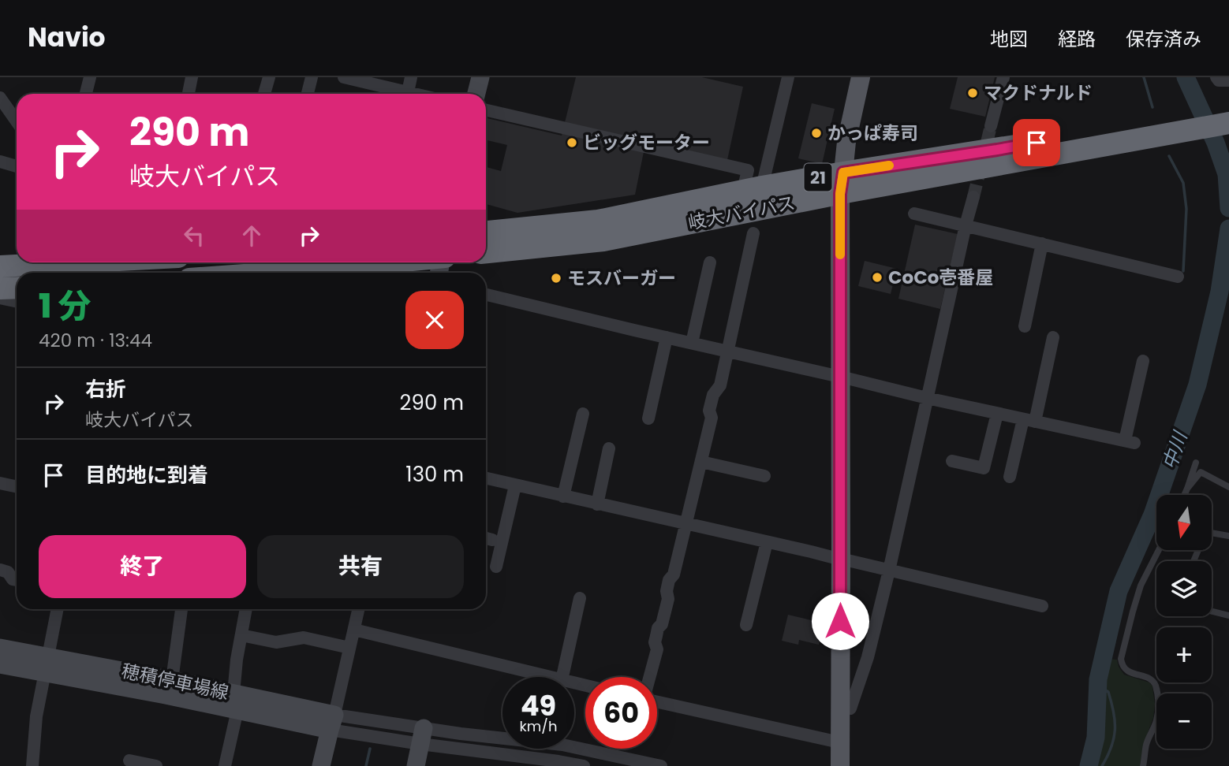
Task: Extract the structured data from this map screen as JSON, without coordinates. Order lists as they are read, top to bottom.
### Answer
{
  "streets": {
    "highway": ["21", "岐大バイパス"],
    "main road": ["穂積停車場線"]
  },
  "water": ["中川"],
  "places": [
    "マクドナルド",
    "かっぱ寿司",
    "ビッグモーター",
    "CoCo壱番屋",
    "モスバーガー"
  ],
  "north": "bottom",
  "page": {
    "header": "Navio",
    "nav": ["地図", "経路", "保存済み"],
    "turn": ["290 m", "岐大バイパス"],
    "heading": ["1 分", "420 m · 13:44"],
    "list": [
      {
        "name": "右折",
        "note": "岐大バイパス",
        "value": "290 m"
      },
      {
        "name": "目的地に到着",
        "value": "130 m"
      }
    ],
    "map_buttons": ["+", "−"],
    "buttons": ["終了", "共有"],
    "speed": "49 km/h",
    "limit": "60"
  }
}
